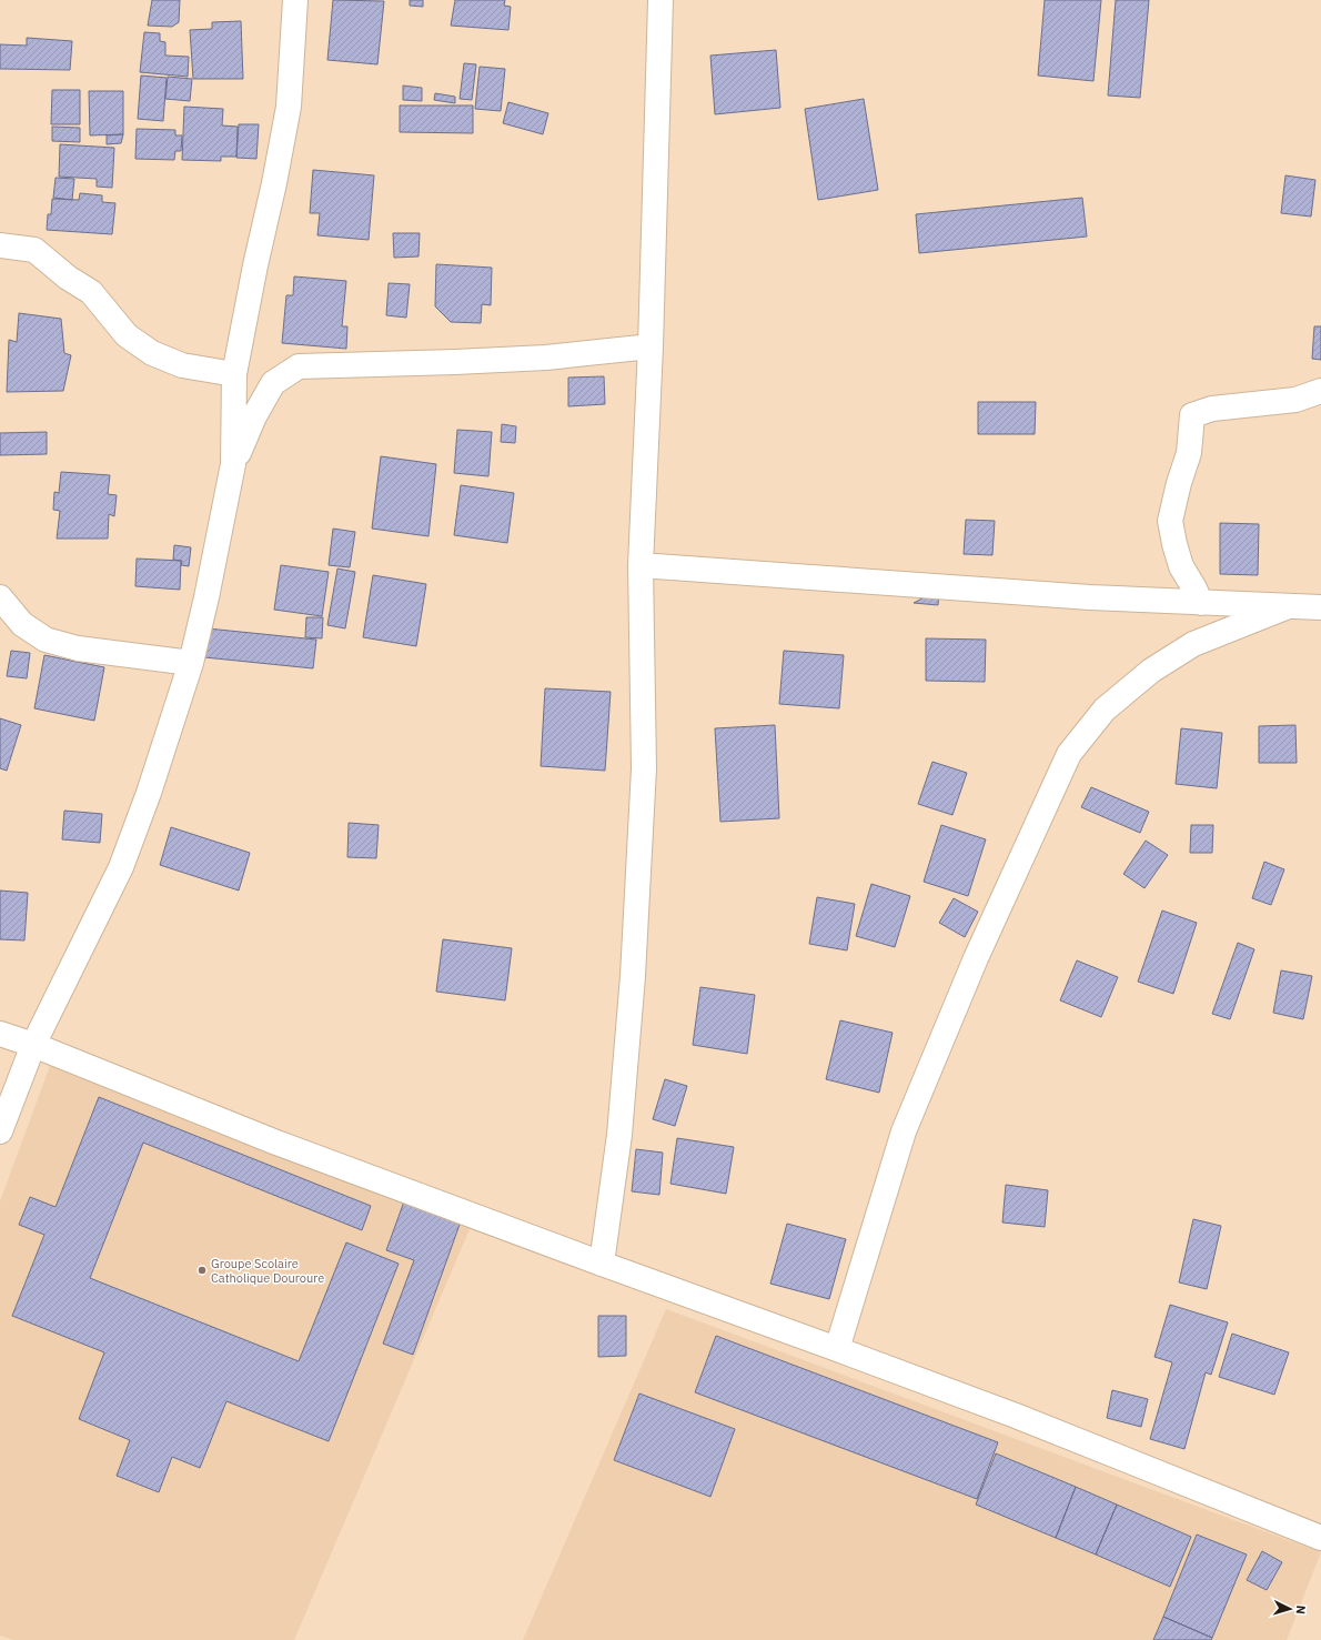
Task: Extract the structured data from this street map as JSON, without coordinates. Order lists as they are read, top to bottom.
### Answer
{
  "places": ["Groupe Scolaire Catholique Douroure"],
  "north": "right"
}
